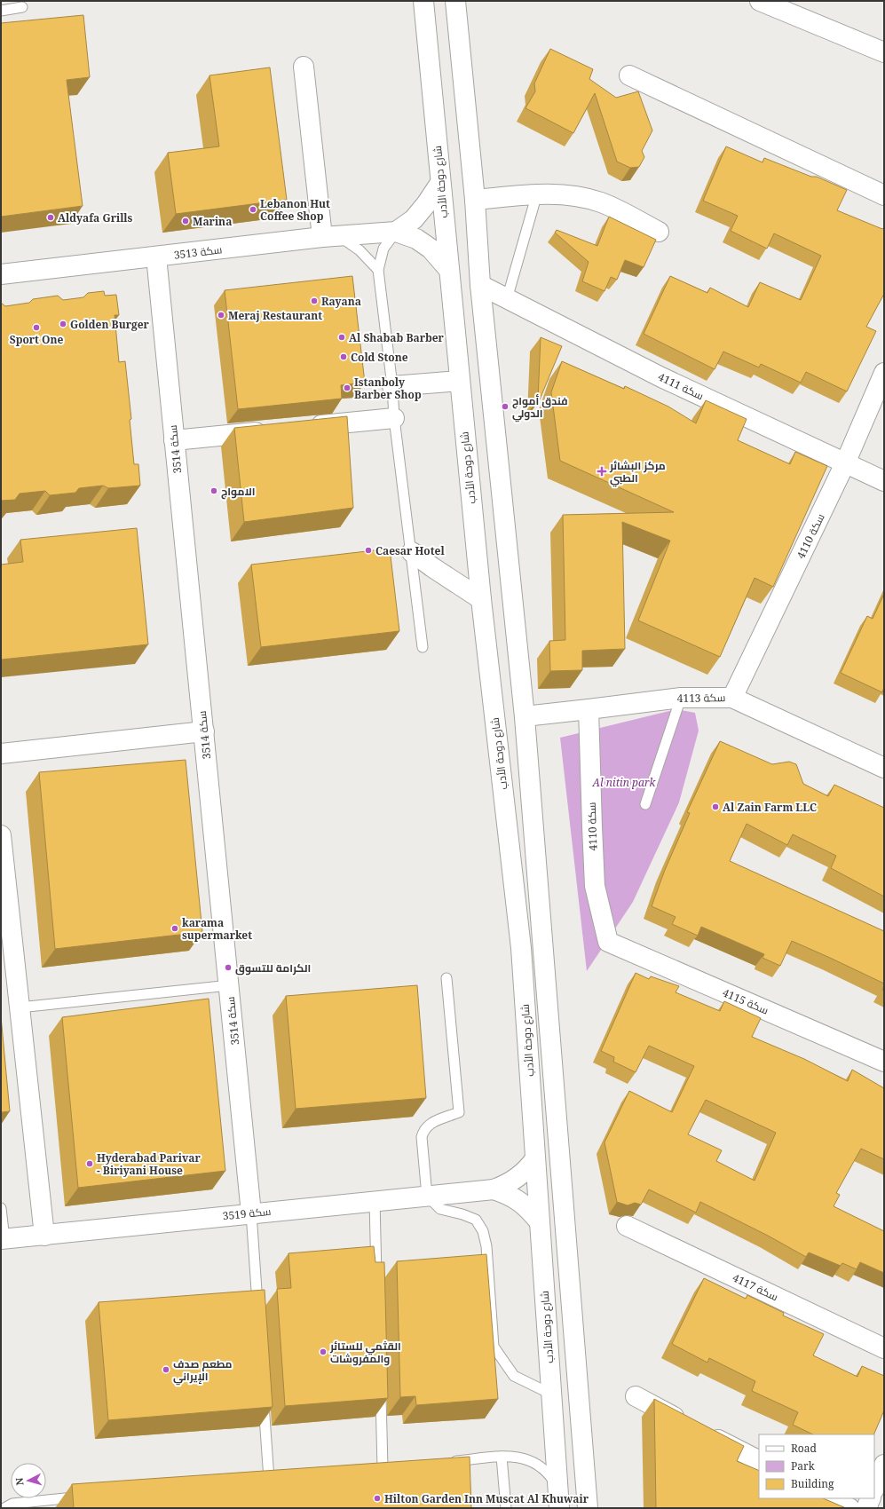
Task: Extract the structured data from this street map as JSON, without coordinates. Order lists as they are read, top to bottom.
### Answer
{
  "streets": {
    "street": [
      "شارع دوحة الأدب",
      "سكة 3513",
      "سكة 4111",
      "سكة 3514",
      "سكة 4110",
      "سكة 4113",
      "سكة 4115",
      "سكة 3519",
      "سكة 4117"
    ]
  },
  "crossings": [
    ["شارع دوحة الأدب", "سكة 3513"],
    ["شارع دوحة الأدب", "سكة 3519"],
    ["سكة 3513", "سكة 3514"],
    ["سكة 4111", "سكة 4110"],
    ["سكة 3514", "سكة 3519"],
    ["سكة 4110", "سكة 4113"],
    ["سكة 4110", "سكة 4115"]
  ],
  "parks": ["Al nitin park"],
  "places": {
    "other": [
      "Lebanon Hut Coffee Shop",
      "Aldyafa Grills",
      "Marina",
      "Rayana",
      "Meraj Restaurant",
      "Golden Burger",
      "Sport One",
      "Al Shabab Barber",
      "Cold Stone",
      "Istanboly Barber Shop",
      "فندق أمواج الدولي",
      "الامواج",
      "Caesar Hotel",
      "Al Zain Farm LLC",
      "karama supermarket",
      "الكرامة للتسوق",
      "Hyderabad Parivar - Biriyani House",
      "القثمي للستائر والمفروشات",
      "مطعم صدف الإيراني",
      "Hilton Garden Inn Muscat Al Khuwair"
    ],
    "health": ["مركز البشائر الطبي"]
  },
  "legend": ["Road", "Park", "Building"],
  "north": "left"
}
